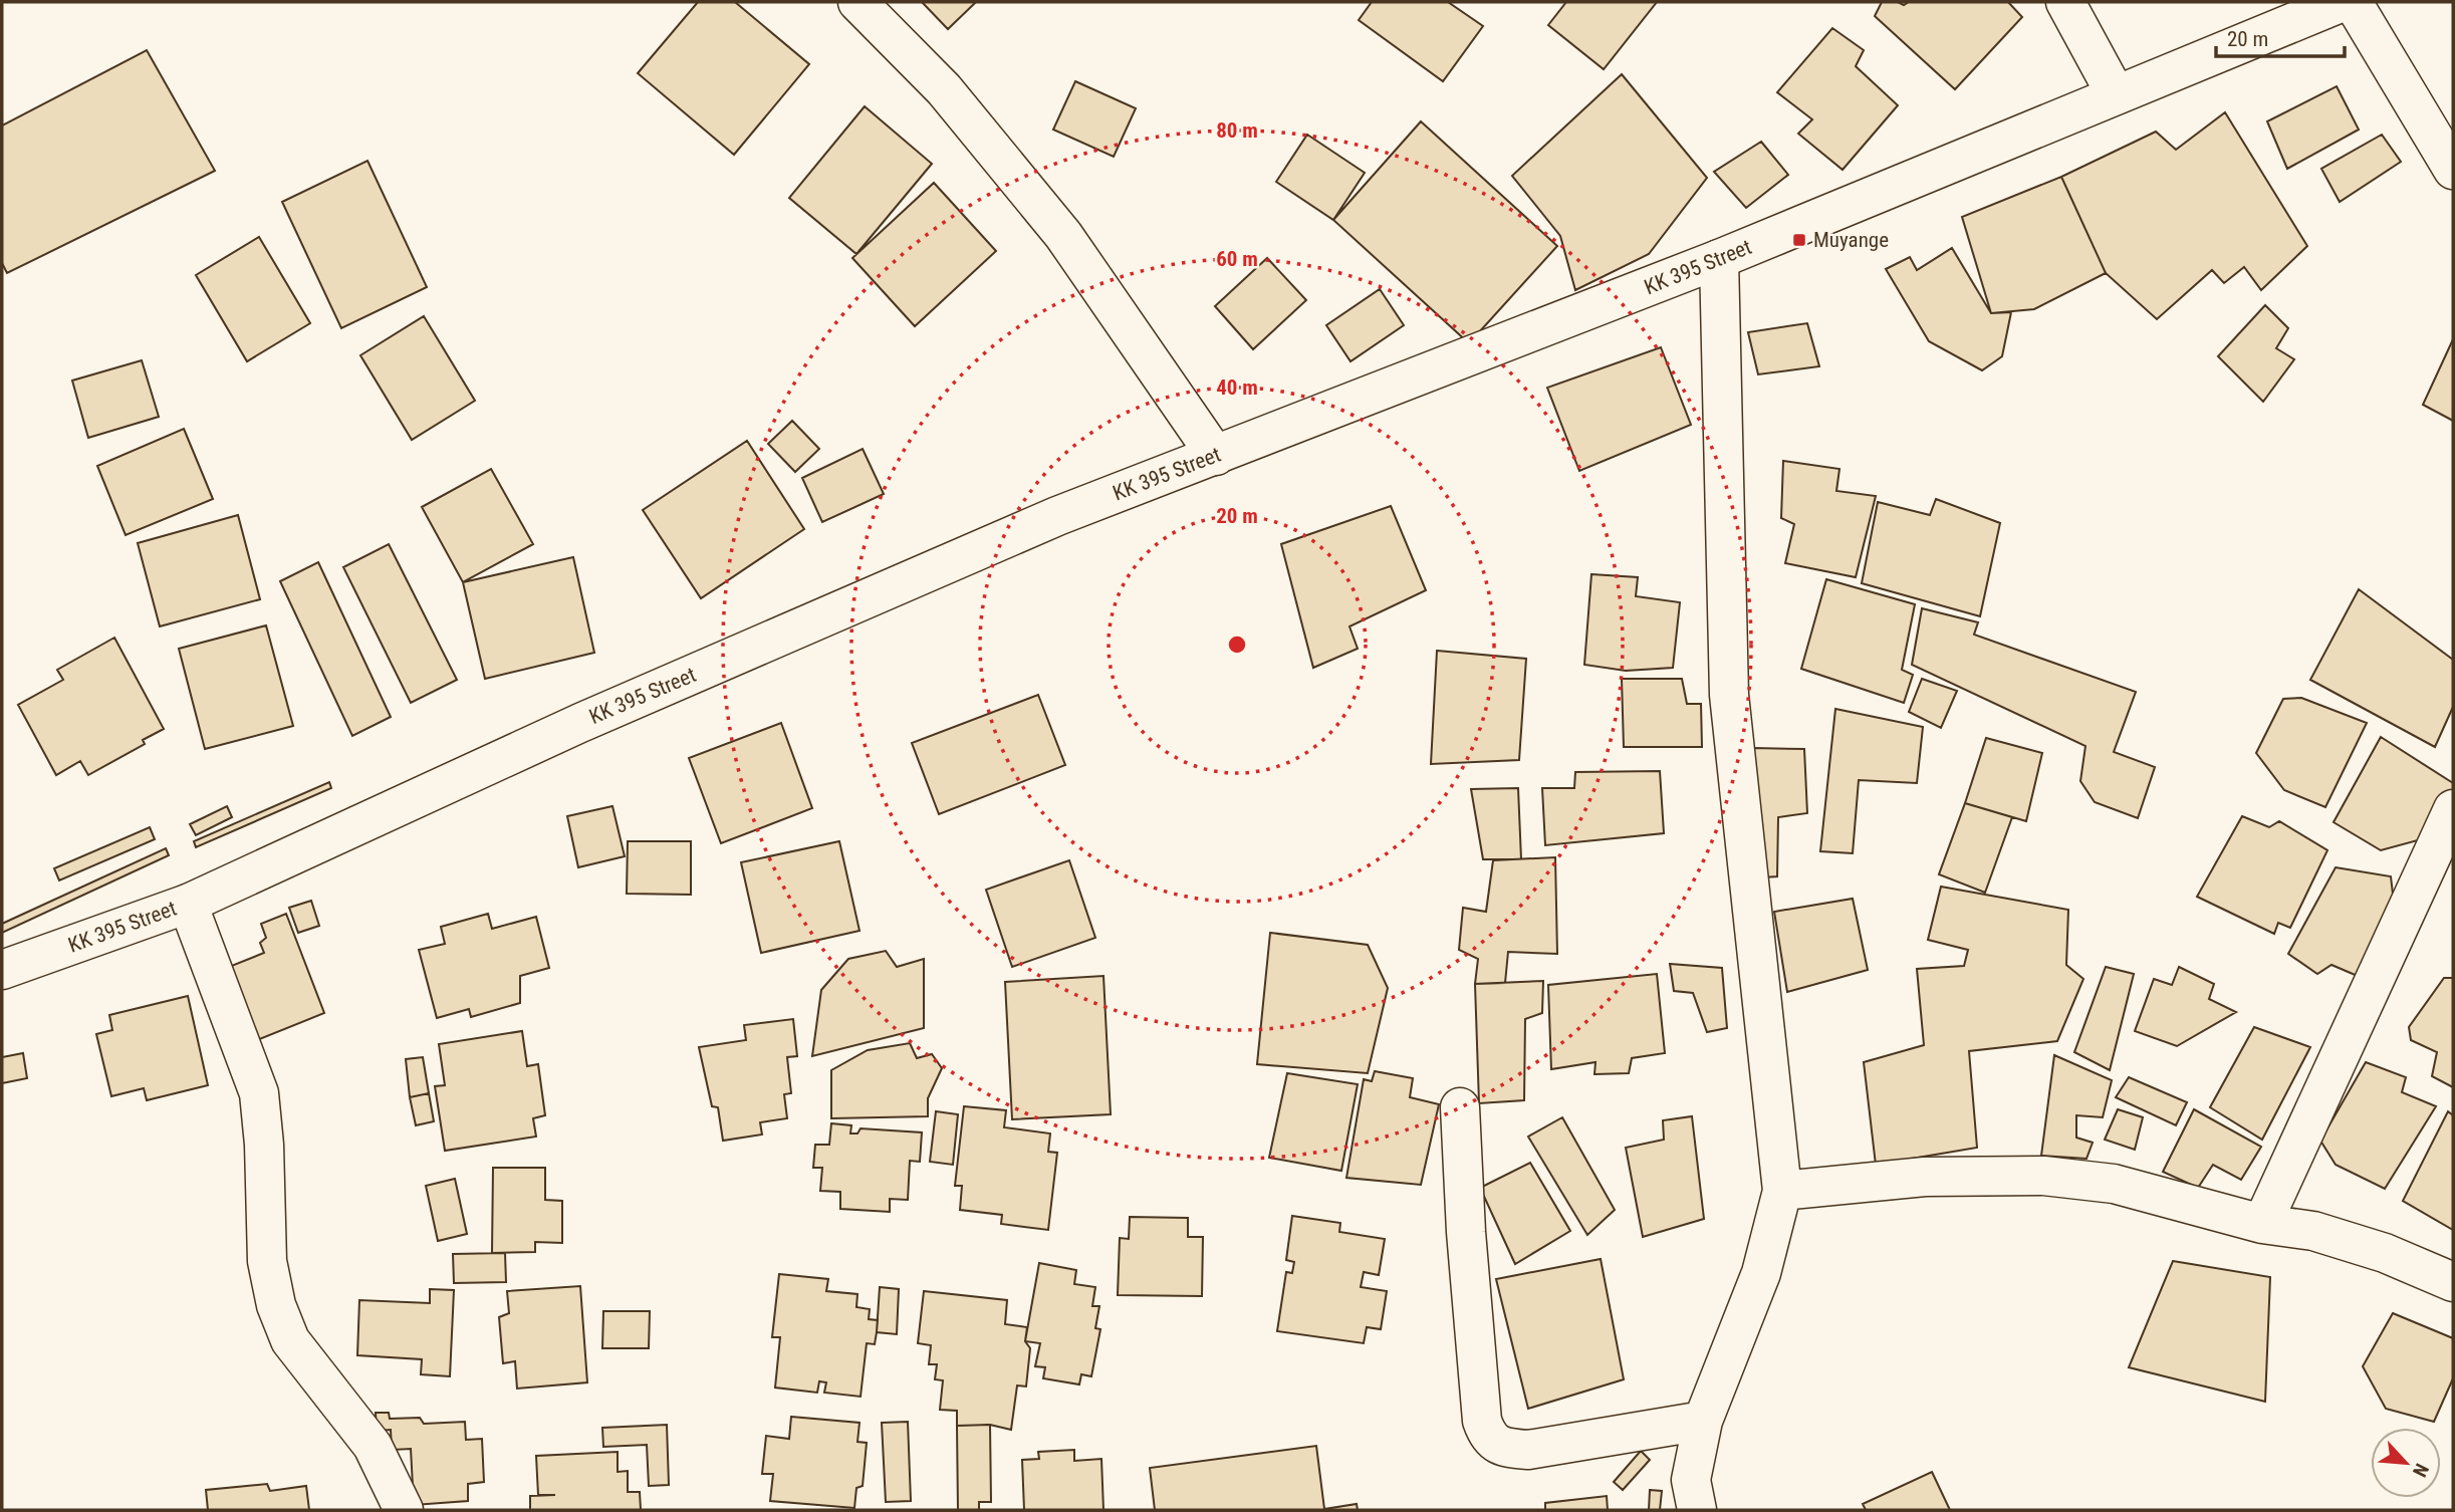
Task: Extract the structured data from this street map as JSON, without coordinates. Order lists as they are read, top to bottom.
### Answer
{
  "streets": {
    "street": ["KK 395 Street"]
  },
  "places": {
    "transit": ["Muyange"]
  },
  "scale_bar": "20 m",
  "north": "bottom right",
  "rings": [
    "80 m",
    "60 m",
    "40 m",
    "20 m"
  ]
}
